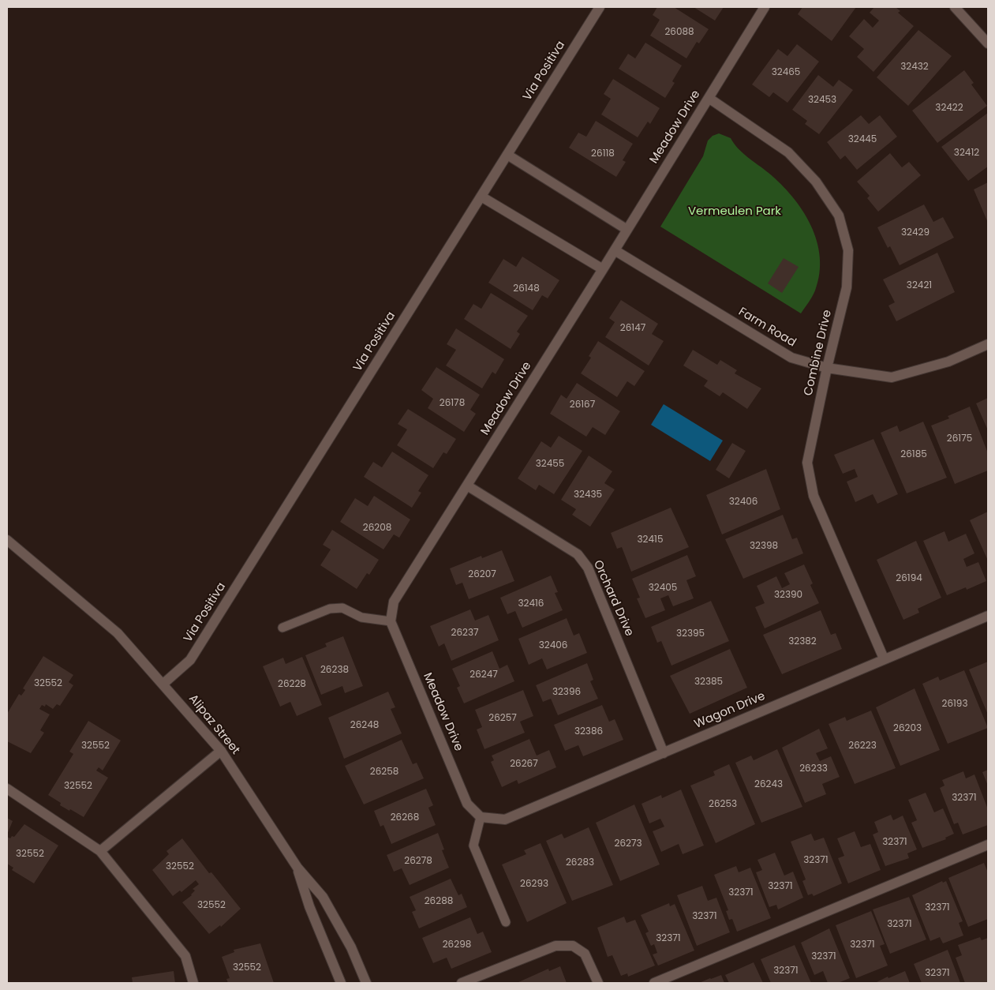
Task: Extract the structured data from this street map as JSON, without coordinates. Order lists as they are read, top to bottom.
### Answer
{
  "streets": {
    "street": [
      "Via Positiva",
      "Meadow Drive",
      "Farm Road",
      "Combine Drive",
      "Orchard Drive",
      "Wagon Drive",
      "Alipaz Street"
    ]
  },
  "crossings": [
    ["Via Positiva", "Alipaz Street"],
    ["Meadow Drive", "Farm Road"],
    ["Meadow Drive", "Combine Drive"],
    ["Meadow Drive", "Orchard Drive"],
    ["Meadow Drive", "Wagon Drive"],
    ["Farm Road", "Combine Drive"],
    ["Combine Drive", "Wagon Drive"],
    ["Orchard Drive", "Wagon Drive"]
  ],
  "parks": ["Vermeulen Park"],
  "house_numbers": [
    "26088",
    "32432",
    "32465",
    "32453",
    "32422",
    "32445",
    "32412",
    "26118",
    "32429",
    "32421",
    "26148",
    "26147",
    "26178",
    "26167",
    "26175",
    "26185",
    "32455",
    "32435",
    "32406",
    "26208",
    "32415",
    "32398",
    "26207",
    "26194",
    "32405",
    "32390",
    "32416",
    "26237",
    "32395",
    "32382",
    "32406",
    "26238",
    "26247",
    "32385",
    "32552",
    "26228",
    "32396",
    "26193",
    "26257",
    "26248",
    "26203",
    "32386",
    "32552",
    "26223",
    "26267",
    "26233",
    "26258",
    "26243",
    "32552",
    "32371",
    "26253",
    "26268",
    "32371",
    "26273",
    "32552",
    "32371",
    "26278",
    "26283",
    "32552",
    "26293",
    "32371",
    "32371",
    "26288",
    "32552",
    "32371",
    "32371",
    "32371",
    "32371",
    "26298",
    "32371",
    "32371",
    "32552",
    "32371",
    "32371"
  ]
}
